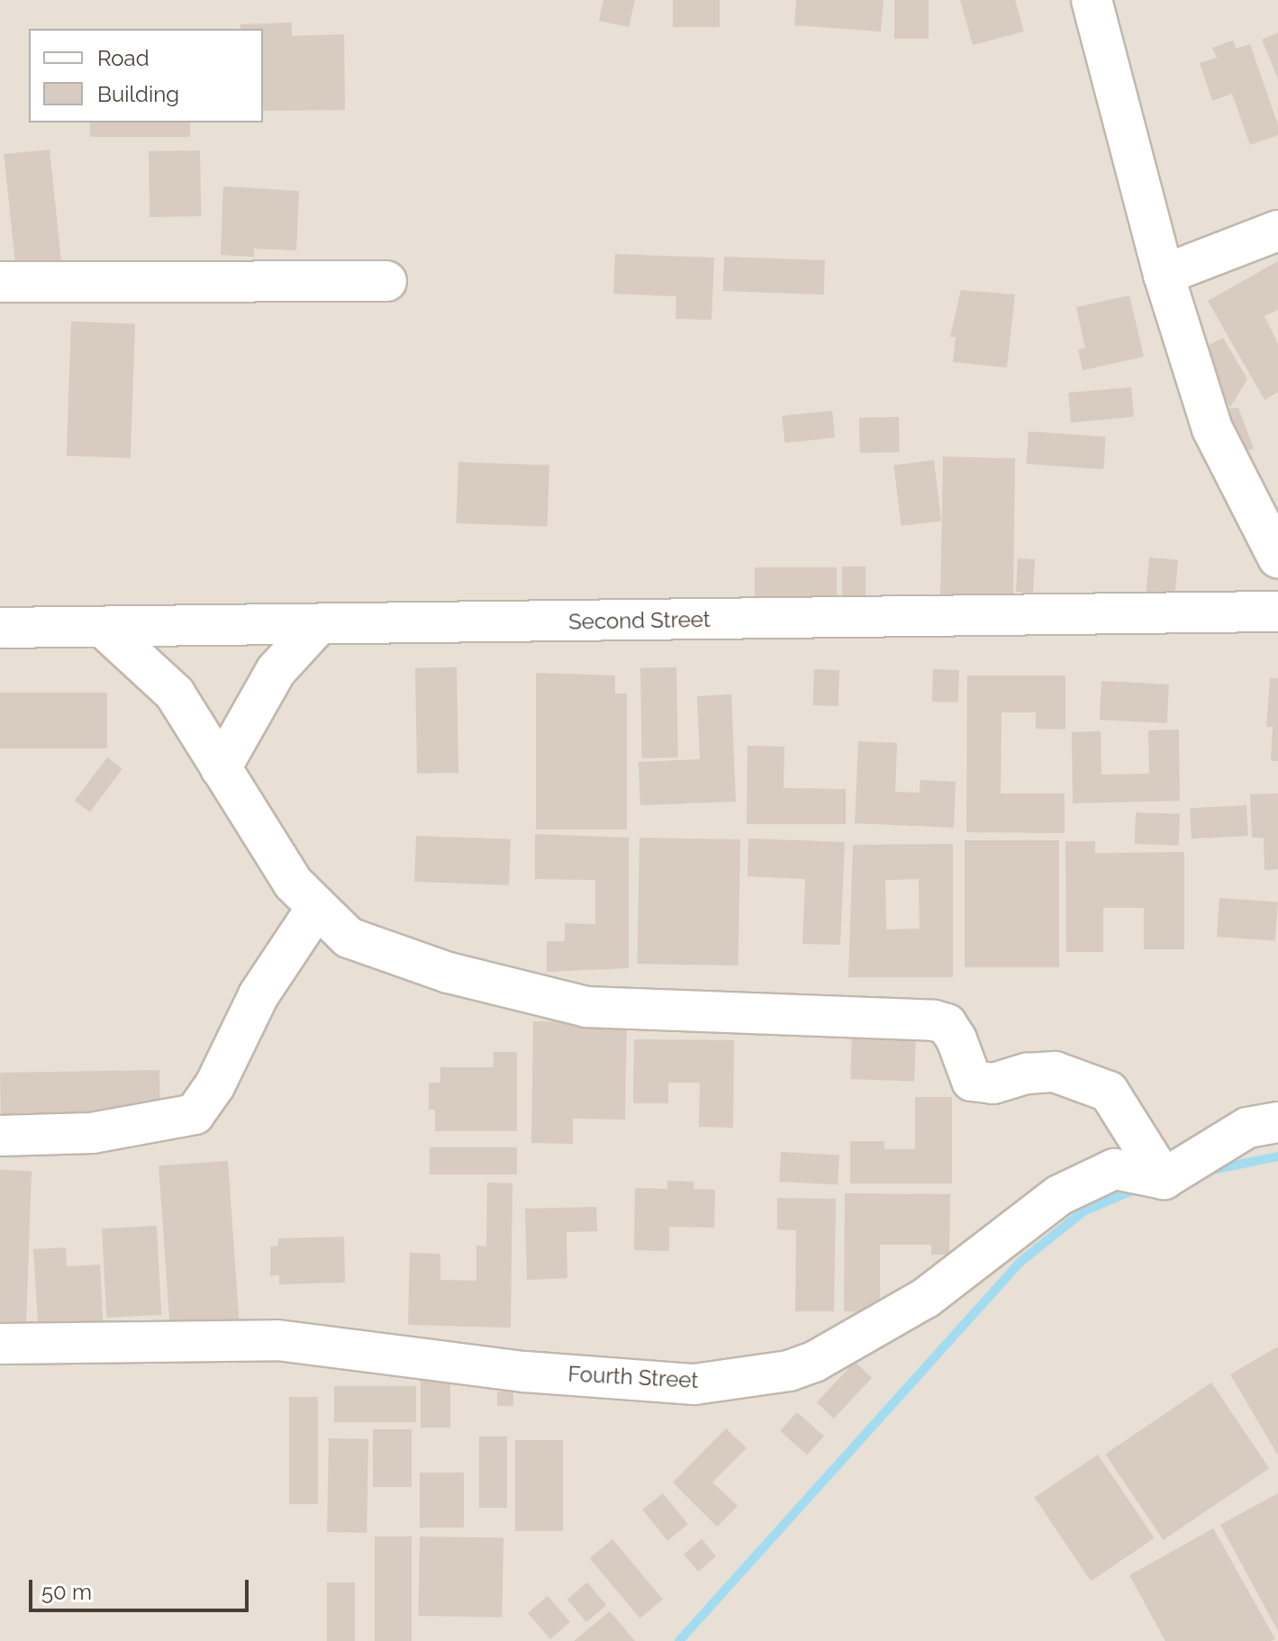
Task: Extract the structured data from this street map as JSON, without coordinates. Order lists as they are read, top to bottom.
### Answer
{
  "streets": {
    "street": ["Second Street", "Fourth Street"]
  },
  "legend": ["Road", "Building"],
  "scale_bar": "50 m"
}
